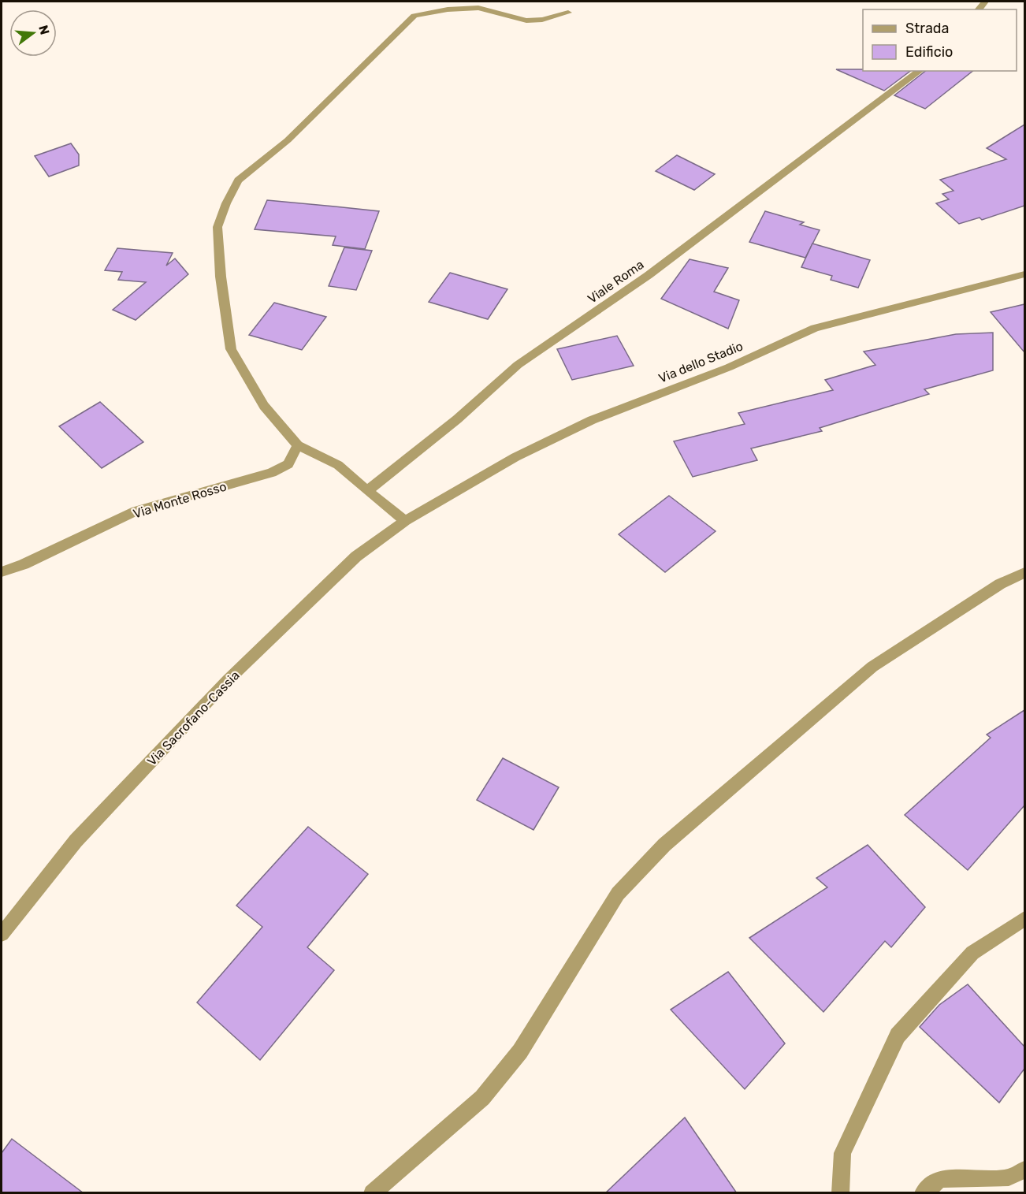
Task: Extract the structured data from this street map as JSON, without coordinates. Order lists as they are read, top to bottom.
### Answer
{
  "streets": {
    "street": [
      "Viale Roma",
      "Via dello Stadio",
      "Via Monte Rosso",
      "Via Sacrofano-Cassia"
    ]
  },
  "crossings": [
    ["Via dello Stadio", "Via Sacrofano-Cassia"]
  ],
  "legend": ["Strada", "Edificio"],
  "north": "right"
}
